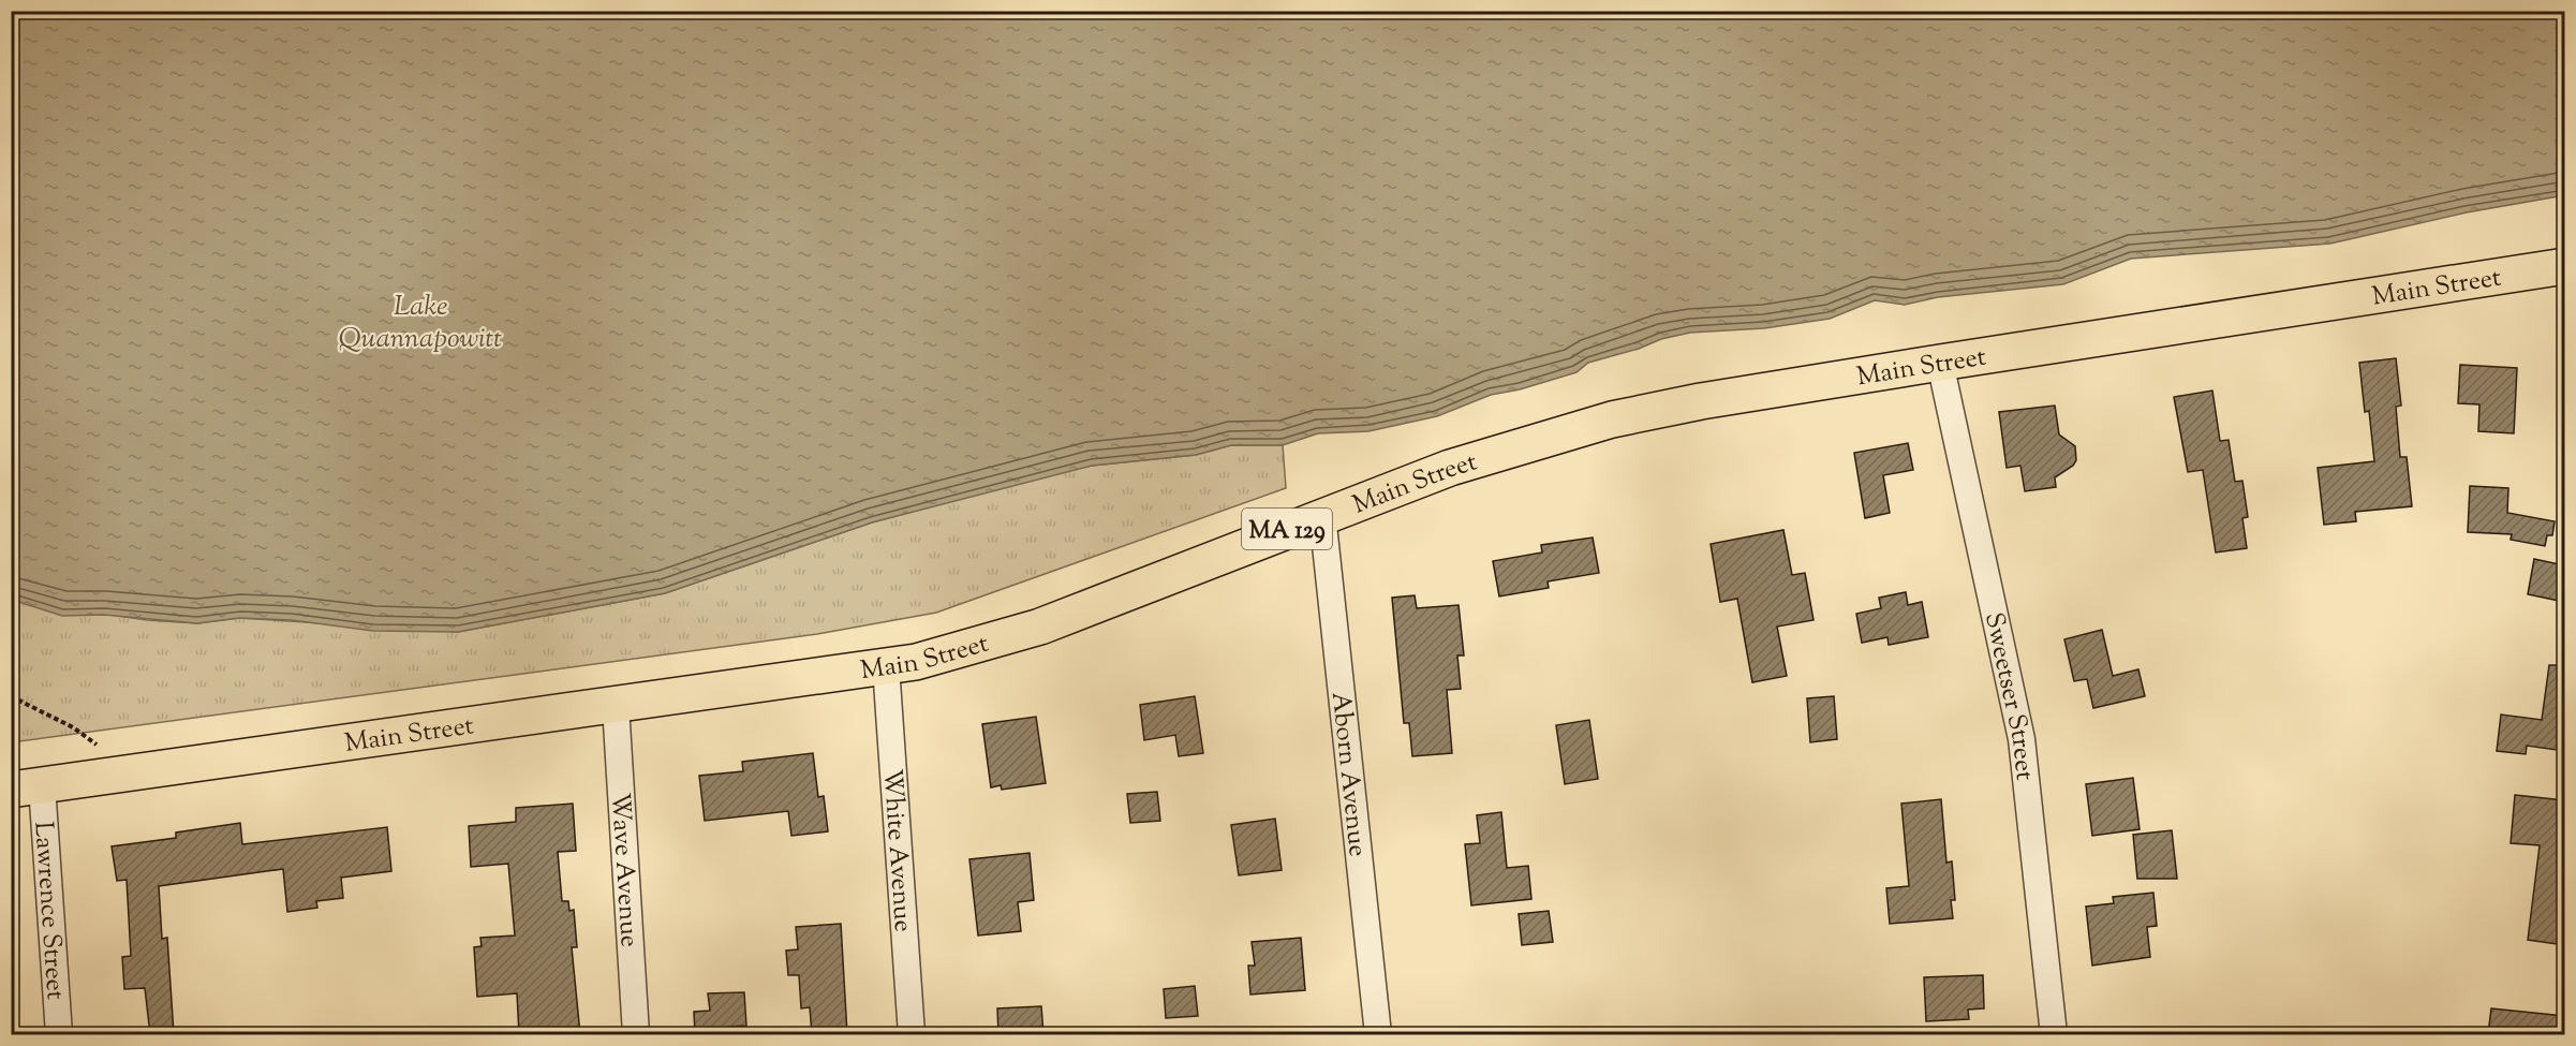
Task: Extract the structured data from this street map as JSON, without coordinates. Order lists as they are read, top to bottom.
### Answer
{
  "streets": {
    "main road": ["Main Street", "MA 129"],
    "street": [
      "Sweetser Street",
      "Aborn Avenue",
      "White Avenue",
      "Wave Avenue",
      "Lawrence Street"
    ]
  },
  "crossings": [
    ["Main Street", "Sweetser Street"],
    ["Main Street", "Aborn Avenue"],
    ["Main Street", "White Avenue"],
    ["Main Street", "Wave Avenue"],
    ["Main Street", "Lawrence Street"]
  ],
  "water": ["Lake Quannapowitt"]
}
